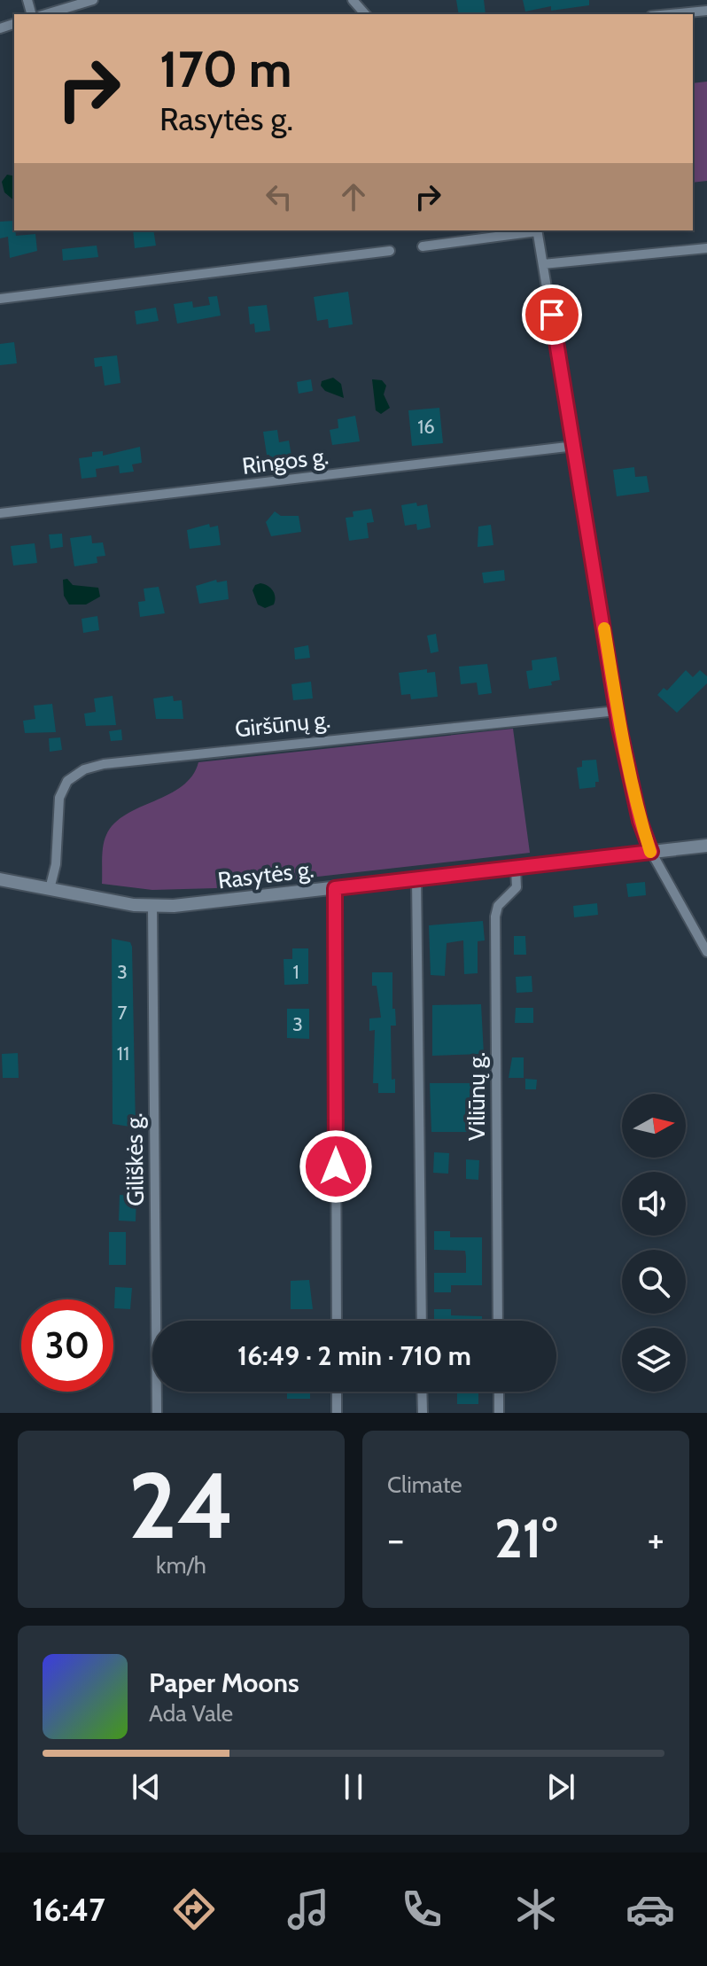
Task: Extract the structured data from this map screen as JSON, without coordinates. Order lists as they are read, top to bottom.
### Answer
{
  "streets": {
    "main road": ["Rasytės g."],
    "street": [
      "Ringos g.",
      "Giršūnų g.",
      "Viliūnų g.",
      "Giliškės g."
    ]
  },
  "crossings": [
    ["Giršūnų g.", "Rasytės g."],
    ["Rasytės g.", "Viliūnų g."],
    ["Rasytės g.", "Giliškės g."]
  ],
  "house_numbers": [
    "16",
    "3",
    "1",
    "7",
    "3",
    "11"
  ],
  "north": "right",
  "page": {
    "turn": ["170 m", "Rasytės g."],
    "limit": "30",
    "trip": "16:49 · 2 min · 710 m",
    "tile": [
      ["24", "km/h"],
      "Climate"
    ],
    "heat": ["−", "21°", "+"],
    "song": ["Paper Moons", "Ada Vale"],
    "tabs": "16:47"
  }
}
